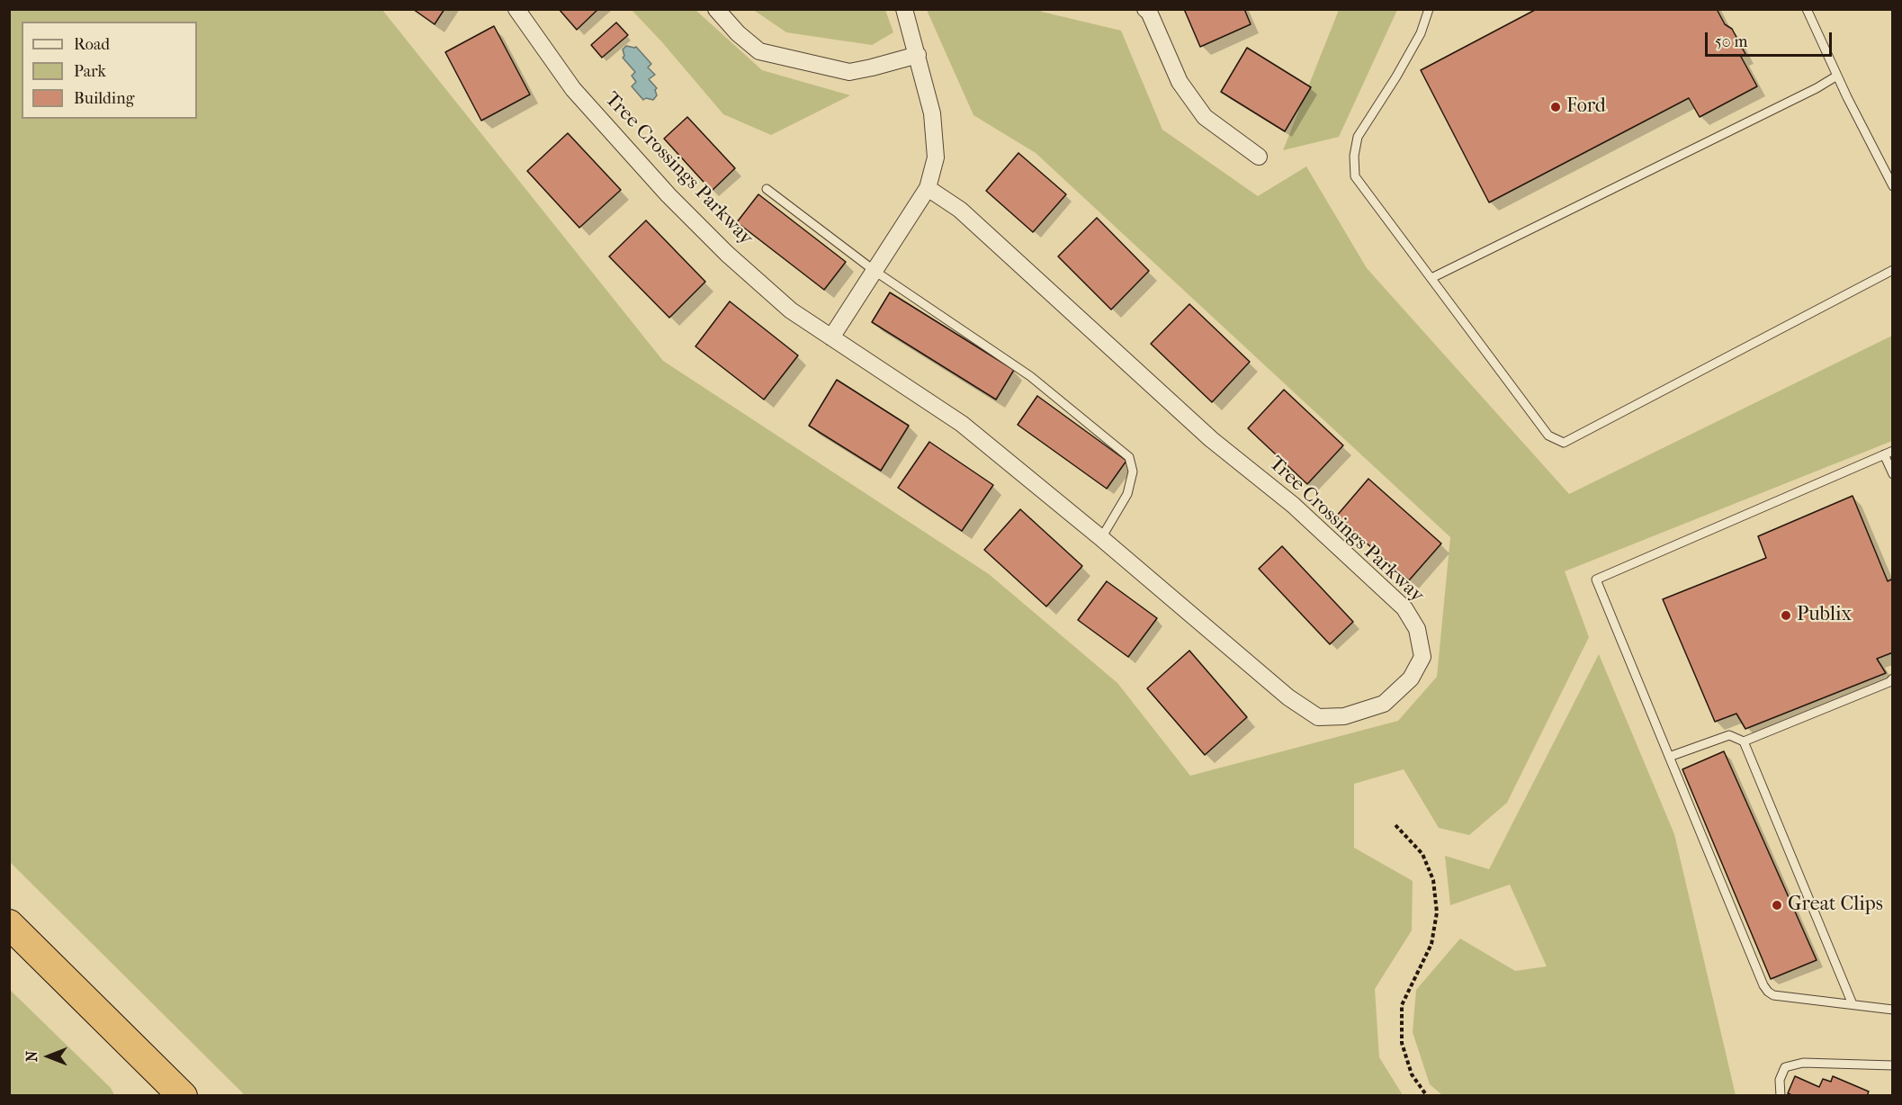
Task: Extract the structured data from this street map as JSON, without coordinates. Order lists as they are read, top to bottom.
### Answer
{
  "streets": {
    "street": ["Tree Crossings Parkway"]
  },
  "places": ["Ford", "Publix", "Great Clips"],
  "legend": ["Road", "Park", "Building"],
  "scale_bar": "50 m",
  "north": "left"
}
